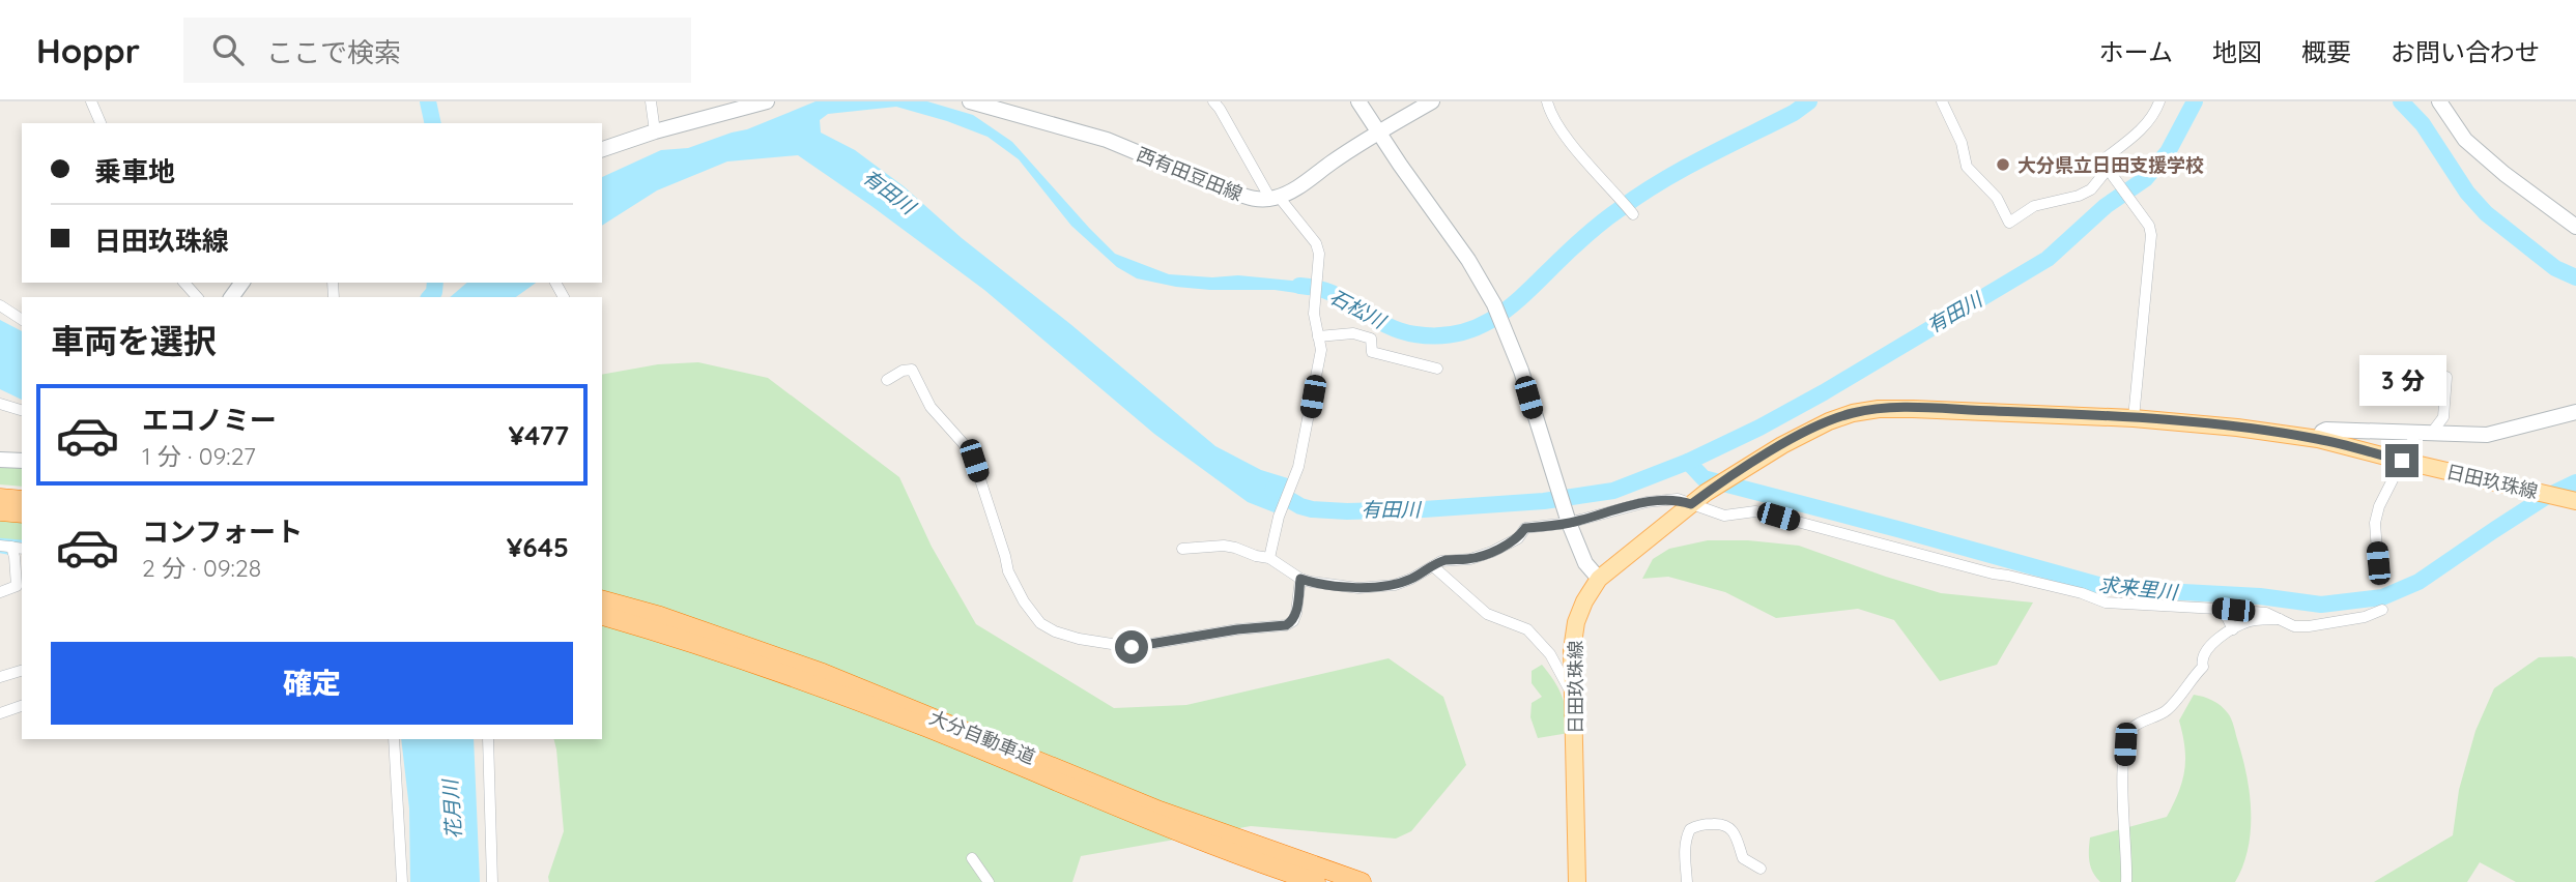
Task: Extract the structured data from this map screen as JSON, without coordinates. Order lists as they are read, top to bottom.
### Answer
{
  "streets": {
    "highway": ["大分自動車道"],
    "main road": ["西有田豆田線", "日田玖珠線"]
  },
  "water": [
    "有田川",
    "石松川",
    "求来里川",
    "花月川"
  ],
  "places": ["大分県立日田支援学校"],
  "page": {
    "header": "Hoppr",
    "search": "ここで検索",
    "nav": [
      "ホーム",
      "地図",
      "概要",
      "お問い合わせ"
    ],
    "banner": ["乗車地", "日田玖珠線"],
    "heading": "車両を選択",
    "bubble": "3 分",
    "list": [
      {
        "name": "エコノミー",
        "note": "1 分 · 09:27",
        "value": "¥477"
      },
      {
        "name": "コンフォート",
        "note": "2 分 · 09:28",
        "value": "¥645"
      }
    ],
    "buttons": "確定"
  }
}
